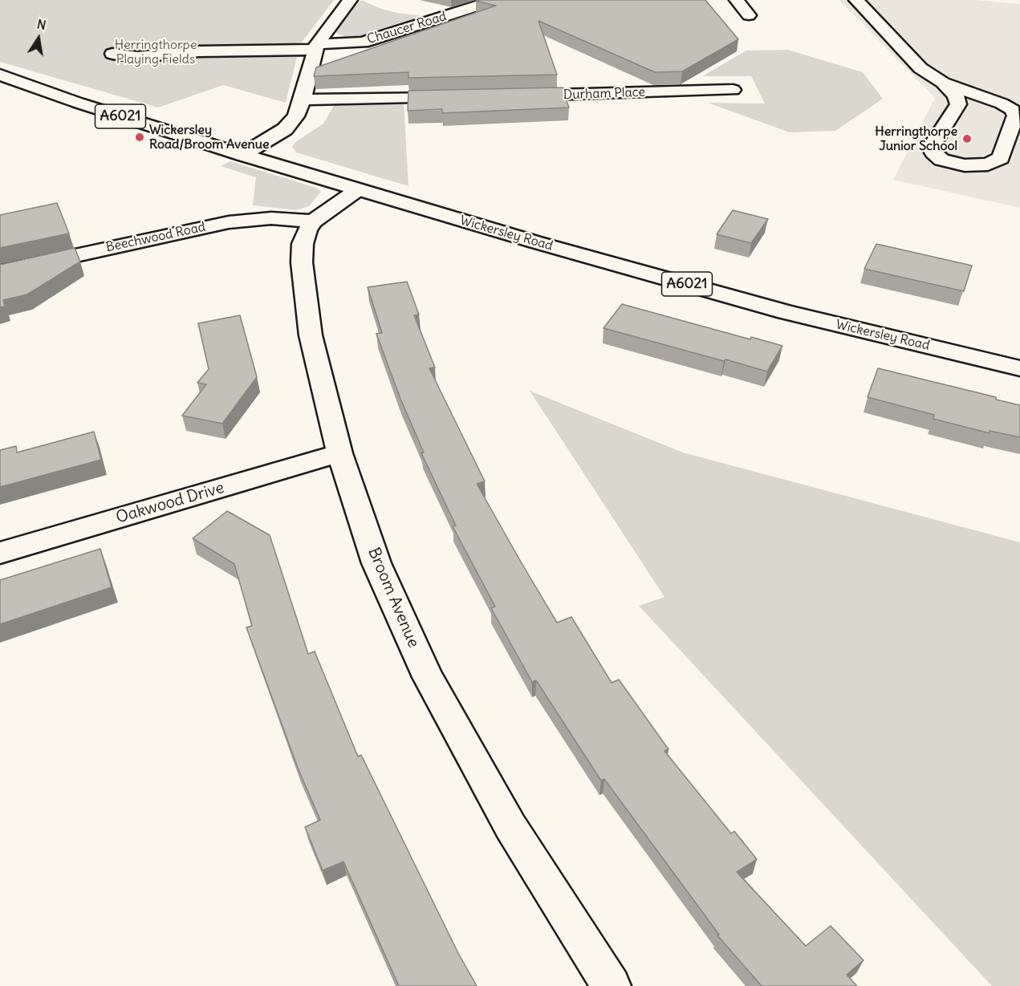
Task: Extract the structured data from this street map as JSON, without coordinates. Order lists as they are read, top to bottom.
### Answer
{
  "streets": {
    "street": [
      "Chaucer Road",
      "Durham Place",
      "A6021",
      "Wickersley Road",
      "Beechwood Road",
      "Oakwood Drive",
      "Broom Avenue"
    ]
  },
  "crossings": [
    ["Wickersley Road", "Broom Avenue"],
    ["Beechwood Road", "Broom Avenue"],
    ["Oakwood Drive", "Broom Avenue"]
  ],
  "parks": ["Herringthorpe Playing Fields"],
  "places": ["Wickersley Road/Broom Avenue", "Herringthorpe Junior School"],
  "north": "top"
}
